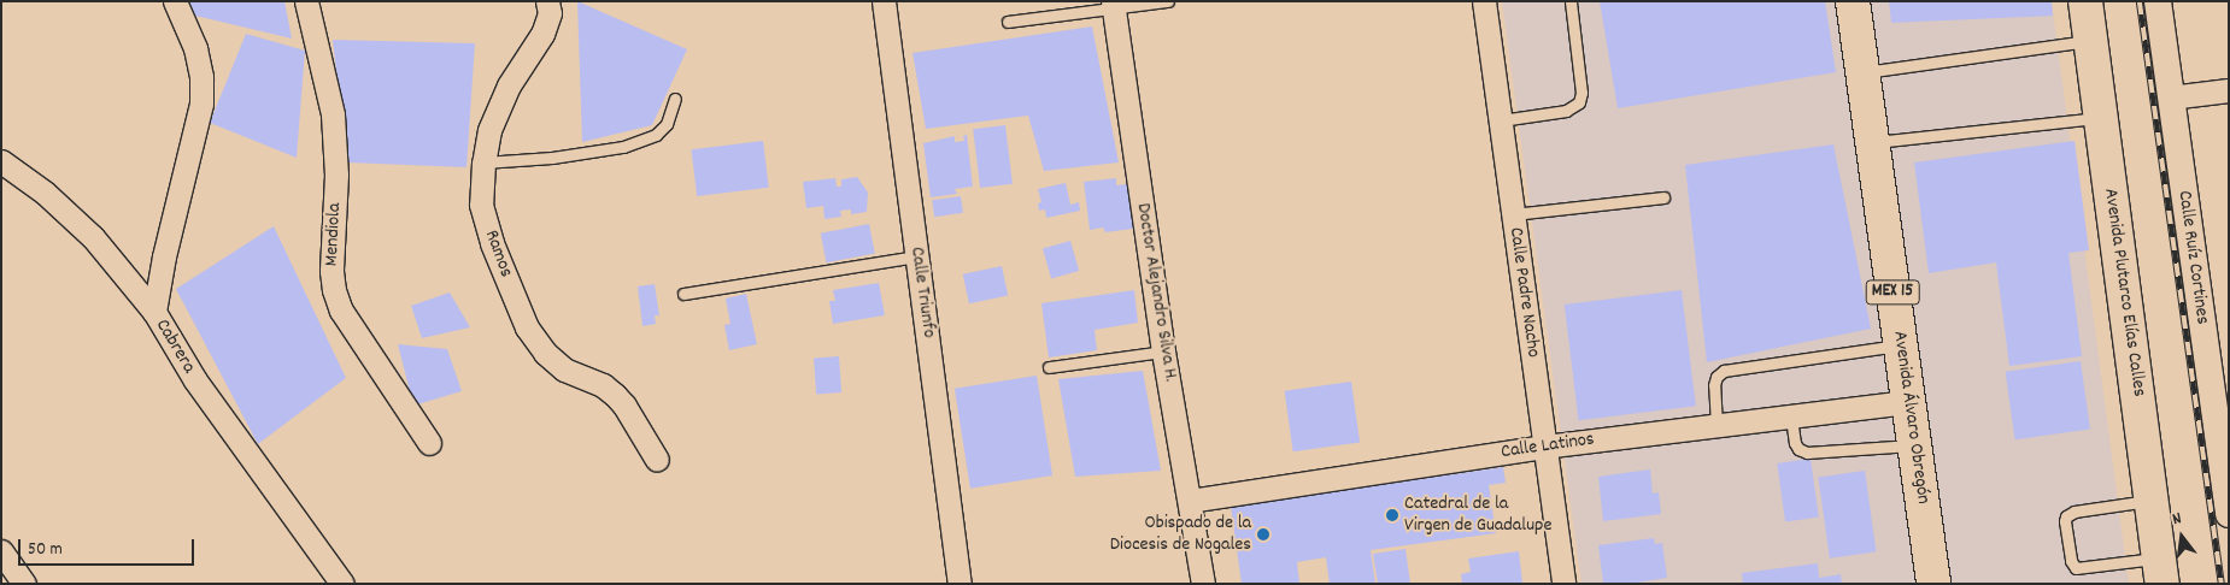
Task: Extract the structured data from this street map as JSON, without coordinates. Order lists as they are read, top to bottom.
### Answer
{
  "streets": {
    "highway": ["MEX 15", "Avenida Plutarco Elías Calles", "Avenida Álvaro Obregón"],
    "street": [
      "Mendiola",
      "Ramos",
      "Calle Ruíz Cortines",
      "Calle Triunfo",
      "Doctor Alejandro Silva H.",
      "Calle Padre Nacho",
      "Cabrera",
      "Calle Latinos"
    ]
  },
  "crossings": [
    ["Doctor Alejandro Silva H.", "Calle Latinos"],
    ["Calle Padre Nacho", "Calle Latinos"],
    ["Avenida Álvaro Obregón", "Calle Latinos"]
  ],
  "places": ["Catedral de la Virgen de Guadalupe", "Obispado de la Diocesis de Nogales"],
  "scale_bar": "50 m",
  "north": "top"
}
